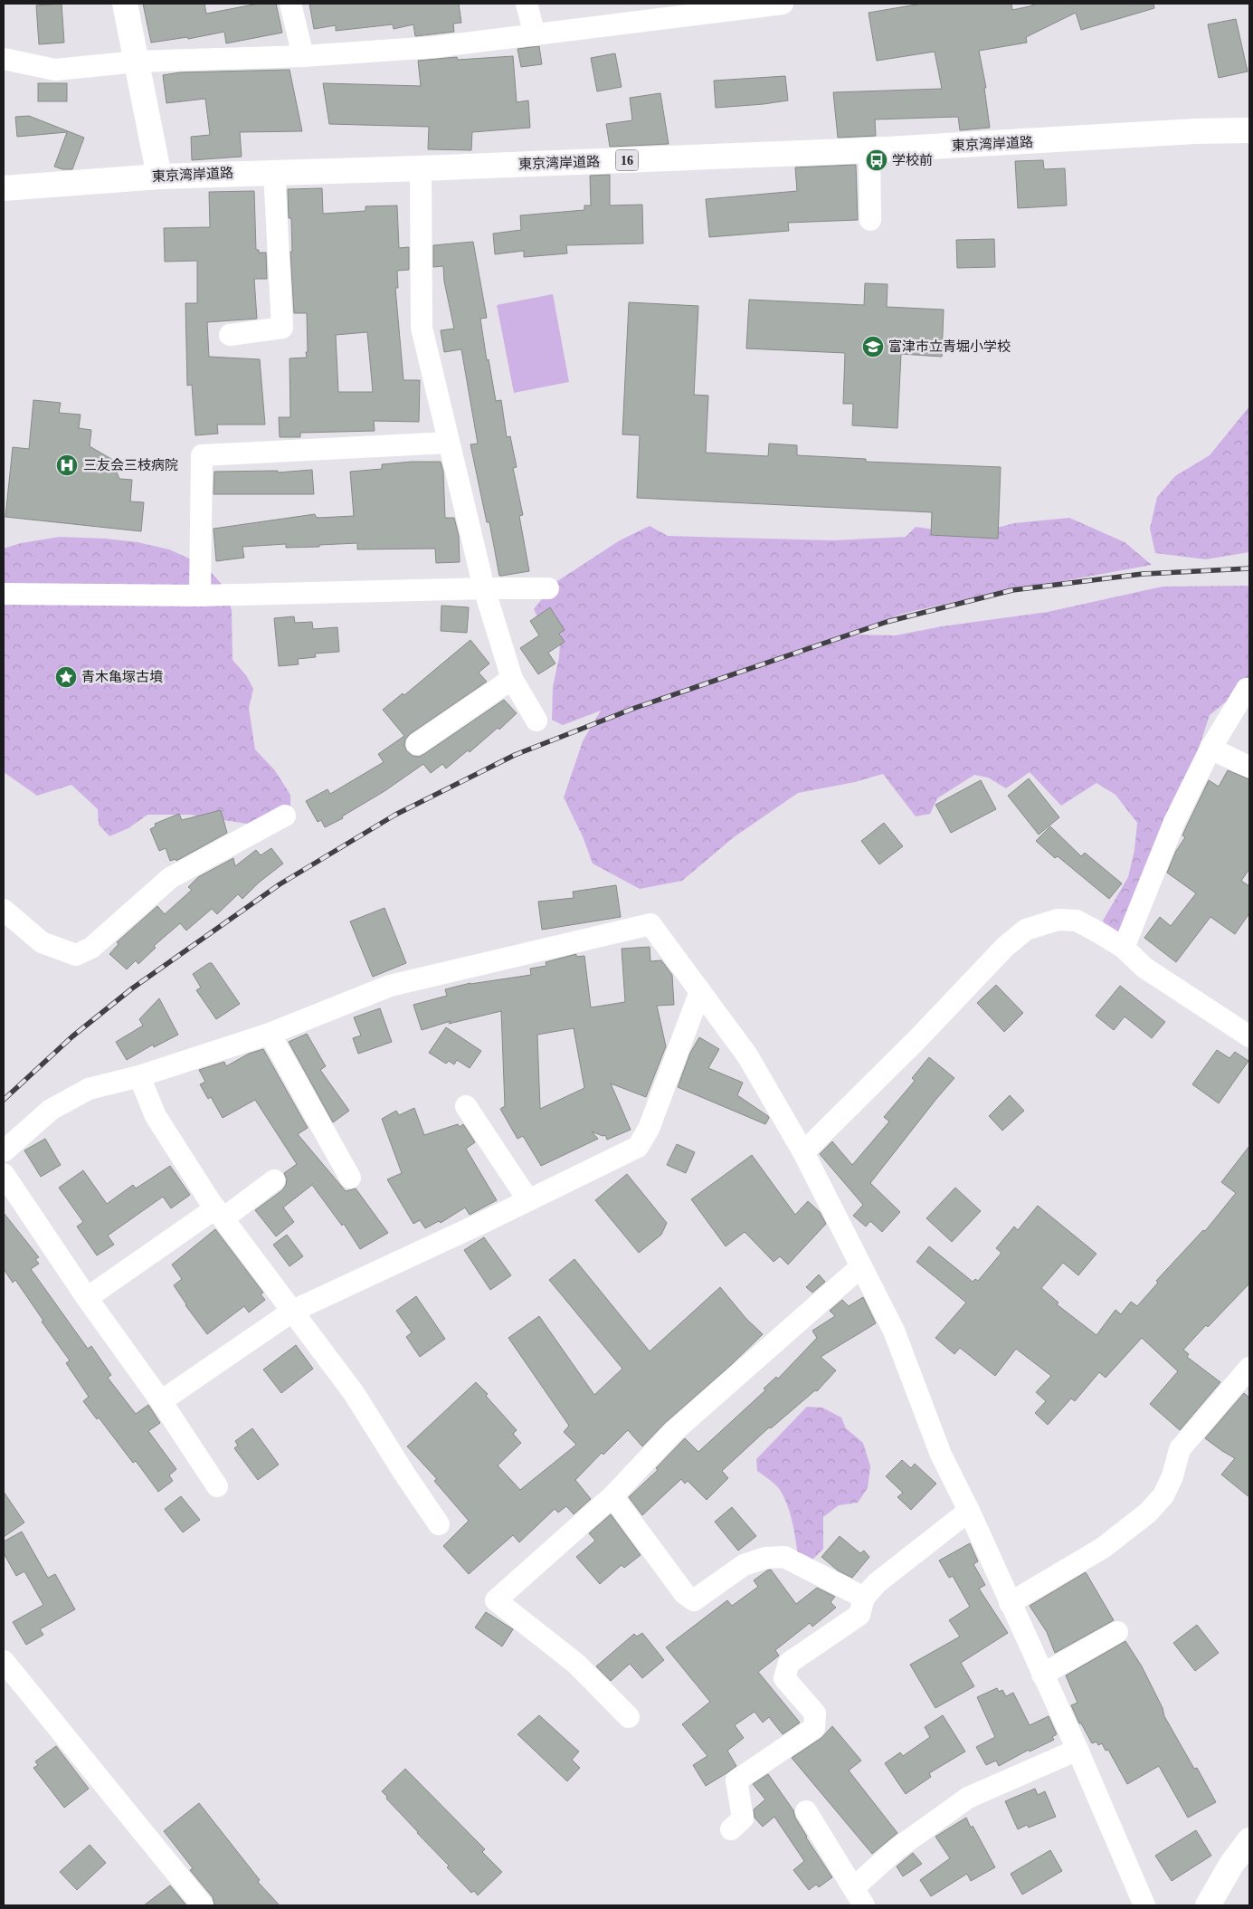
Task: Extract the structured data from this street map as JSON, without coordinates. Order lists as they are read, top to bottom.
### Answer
{
  "streets": {
    "main road": ["東京湾岸道路", "16"]
  },
  "places": {
    "bus stop": ["学校前"],
    "school or university": ["富津市立青堀小学校"],
    "hospital": ["三友会三枝病院"],
    "place": ["青木亀塚古墳"]
  }
}
